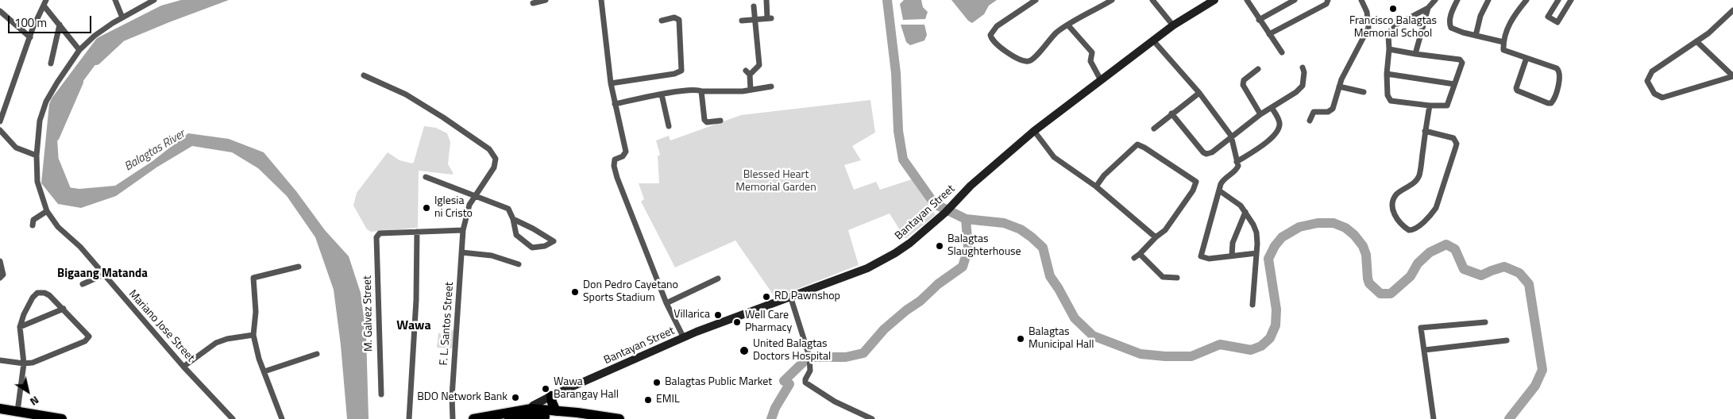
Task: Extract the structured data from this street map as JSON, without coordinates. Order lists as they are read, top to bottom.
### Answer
{
  "streets": {
    "main road": ["Bantayan Street"],
    "street": ["M. Galvez Street", "F. L. Santos Street", "Mariano Jose Street"]
  },
  "districts": ["Bigaang Matanda", "Wawa"],
  "water": ["Balagtas River"],
  "parks": ["Blessed Heart Memorial Garden"],
  "places": [
    "Francisco Balagtas Memorial School",
    "Iglesia ni Cristo",
    "Balagtas Slaughterhouse",
    "Don Pedro Cayetano Sports Stadium",
    "RD Pawnshop",
    "Villarica",
    "Well Care Pharmacy",
    "Balagtas Municipal Hall",
    "United Balagtas Doctors Hospital",
    "Balagtas Public Market",
    "Wawa Barangay Hall",
    "BDO Network Bank",
    "EMIL"
  ],
  "scale_bar": "100 m",
  "north": "bottom right"
}
